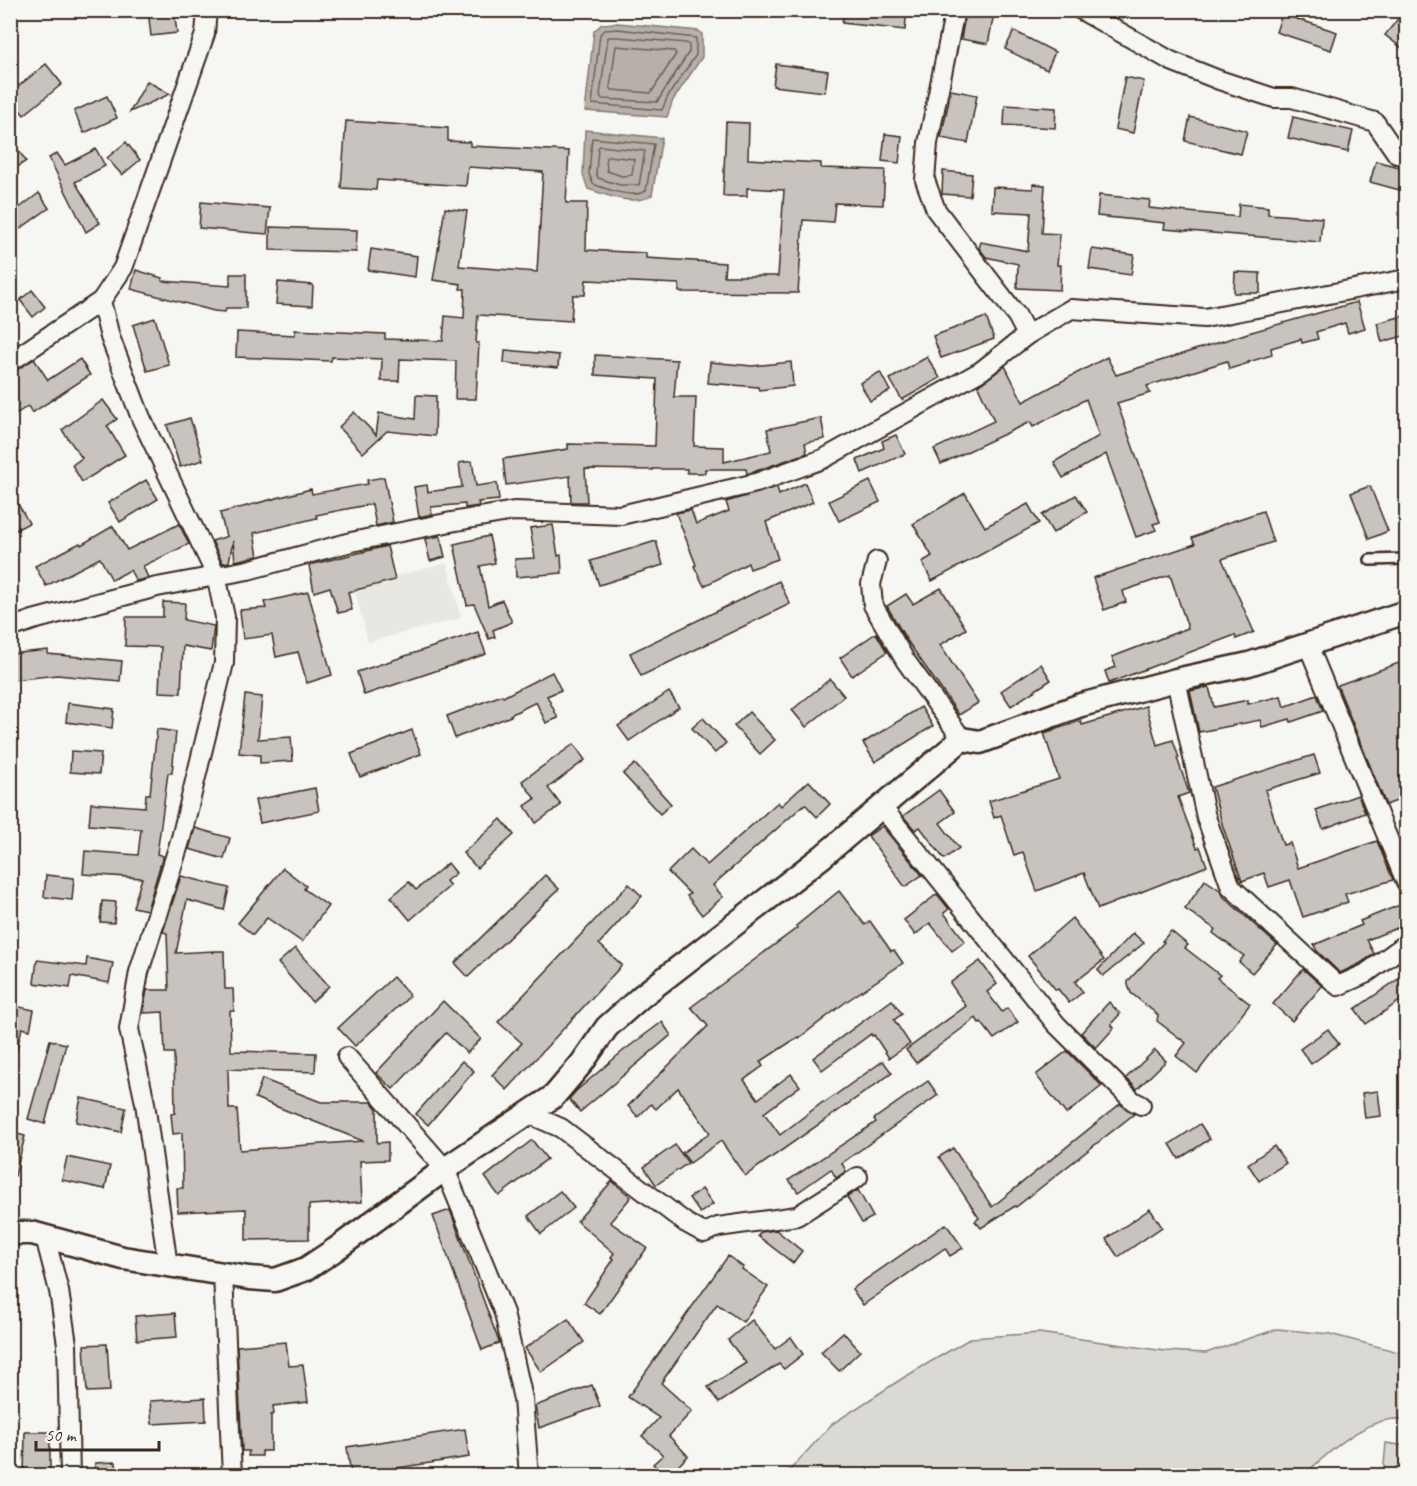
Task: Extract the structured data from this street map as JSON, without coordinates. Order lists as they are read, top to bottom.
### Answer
{
  "scale_bar": "50 m"
}
